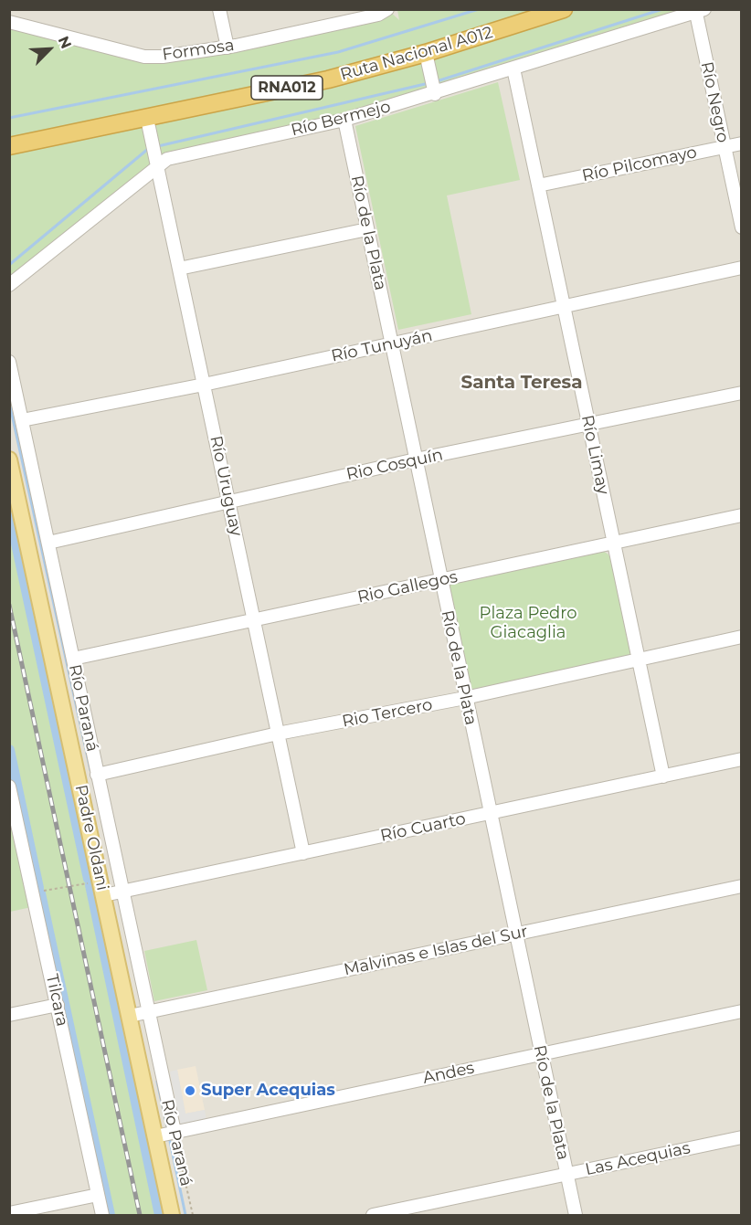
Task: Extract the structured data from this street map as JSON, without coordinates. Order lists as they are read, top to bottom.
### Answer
{
  "streets": {
    "highway": ["Ruta Nacional A012", "RNA012"],
    "main road": ["Padre Oldani"],
    "street": [
      "Formosa",
      "Río Negro",
      "Río Bermejo",
      "Río Pilcomayo",
      "Río de la Plata",
      "Río Tunuyán",
      "Río Limay",
      "Rio Cosquín",
      "Río Uruguay",
      "Rio Gallegos",
      "Río Paraná",
      "Rio Tercero",
      "Río Cuarto",
      "Malvinas e Islas del Sur",
      "Tilcara",
      "Andes",
      "Las Acequias"
    ]
  },
  "crossings": [
    ["Ruta Nacional A012", "Río Uruguay"],
    ["Río Negro", "Río Bermejo"],
    ["Río Negro", "Río Pilcomayo"],
    ["Río Bermejo", "Río de la Plata"],
    ["Río Bermejo", "Río Limay"],
    ["Río Bermejo", "Río Uruguay"],
    ["Río Pilcomayo", "Río Limay"],
    ["Río de la Plata", "Río Tunuyán"],
    ["Río de la Plata", "Rio Cosquín"],
    ["Río de la Plata", "Rio Gallegos"],
    ["Río de la Plata", "Rio Tercero"],
    ["Río de la Plata", "Río Cuarto"],
    ["Río de la Plata", "Malvinas e Islas del Sur"],
    ["Río de la Plata", "Andes"],
    ["Río de la Plata", "Las Acequias"],
    ["Río Tunuyán", "Río Limay"],
    ["Río Tunuyán", "Río Uruguay"],
    ["Río Tunuyán", "Río Paraná"],
    ["Río Limay", "Rio Cosquín"],
    ["Río Limay", "Rio Gallegos"],
    ["Río Limay", "Rio Tercero"],
    ["Río Limay", "Río Cuarto"],
    ["Rio Cosquín", "Río Uruguay"],
    ["Rio Cosquín", "Río Paraná"],
    ["Río Uruguay", "Rio Gallegos"],
    ["Río Uruguay", "Rio Tercero"],
    ["Río Uruguay", "Río Cuarto"],
    ["Rio Gallegos", "Río Paraná"],
    ["Río Paraná", "Rio Tercero"],
    ["Río Paraná", "Río Cuarto"],
    ["Río Paraná", "Malvinas e Islas del Sur"],
    ["Río Paraná", "Andes"],
    ["Río Cuarto", "Padre Oldani"],
    ["Padre Oldani", "Malvinas e Islas del Sur"],
    ["Padre Oldani", "Andes"]
  ],
  "districts": ["Santa Teresa"],
  "parks": ["Plaza Pedro Giacaglia"],
  "places": ["Super Acequias"],
  "north": "top right"
}
